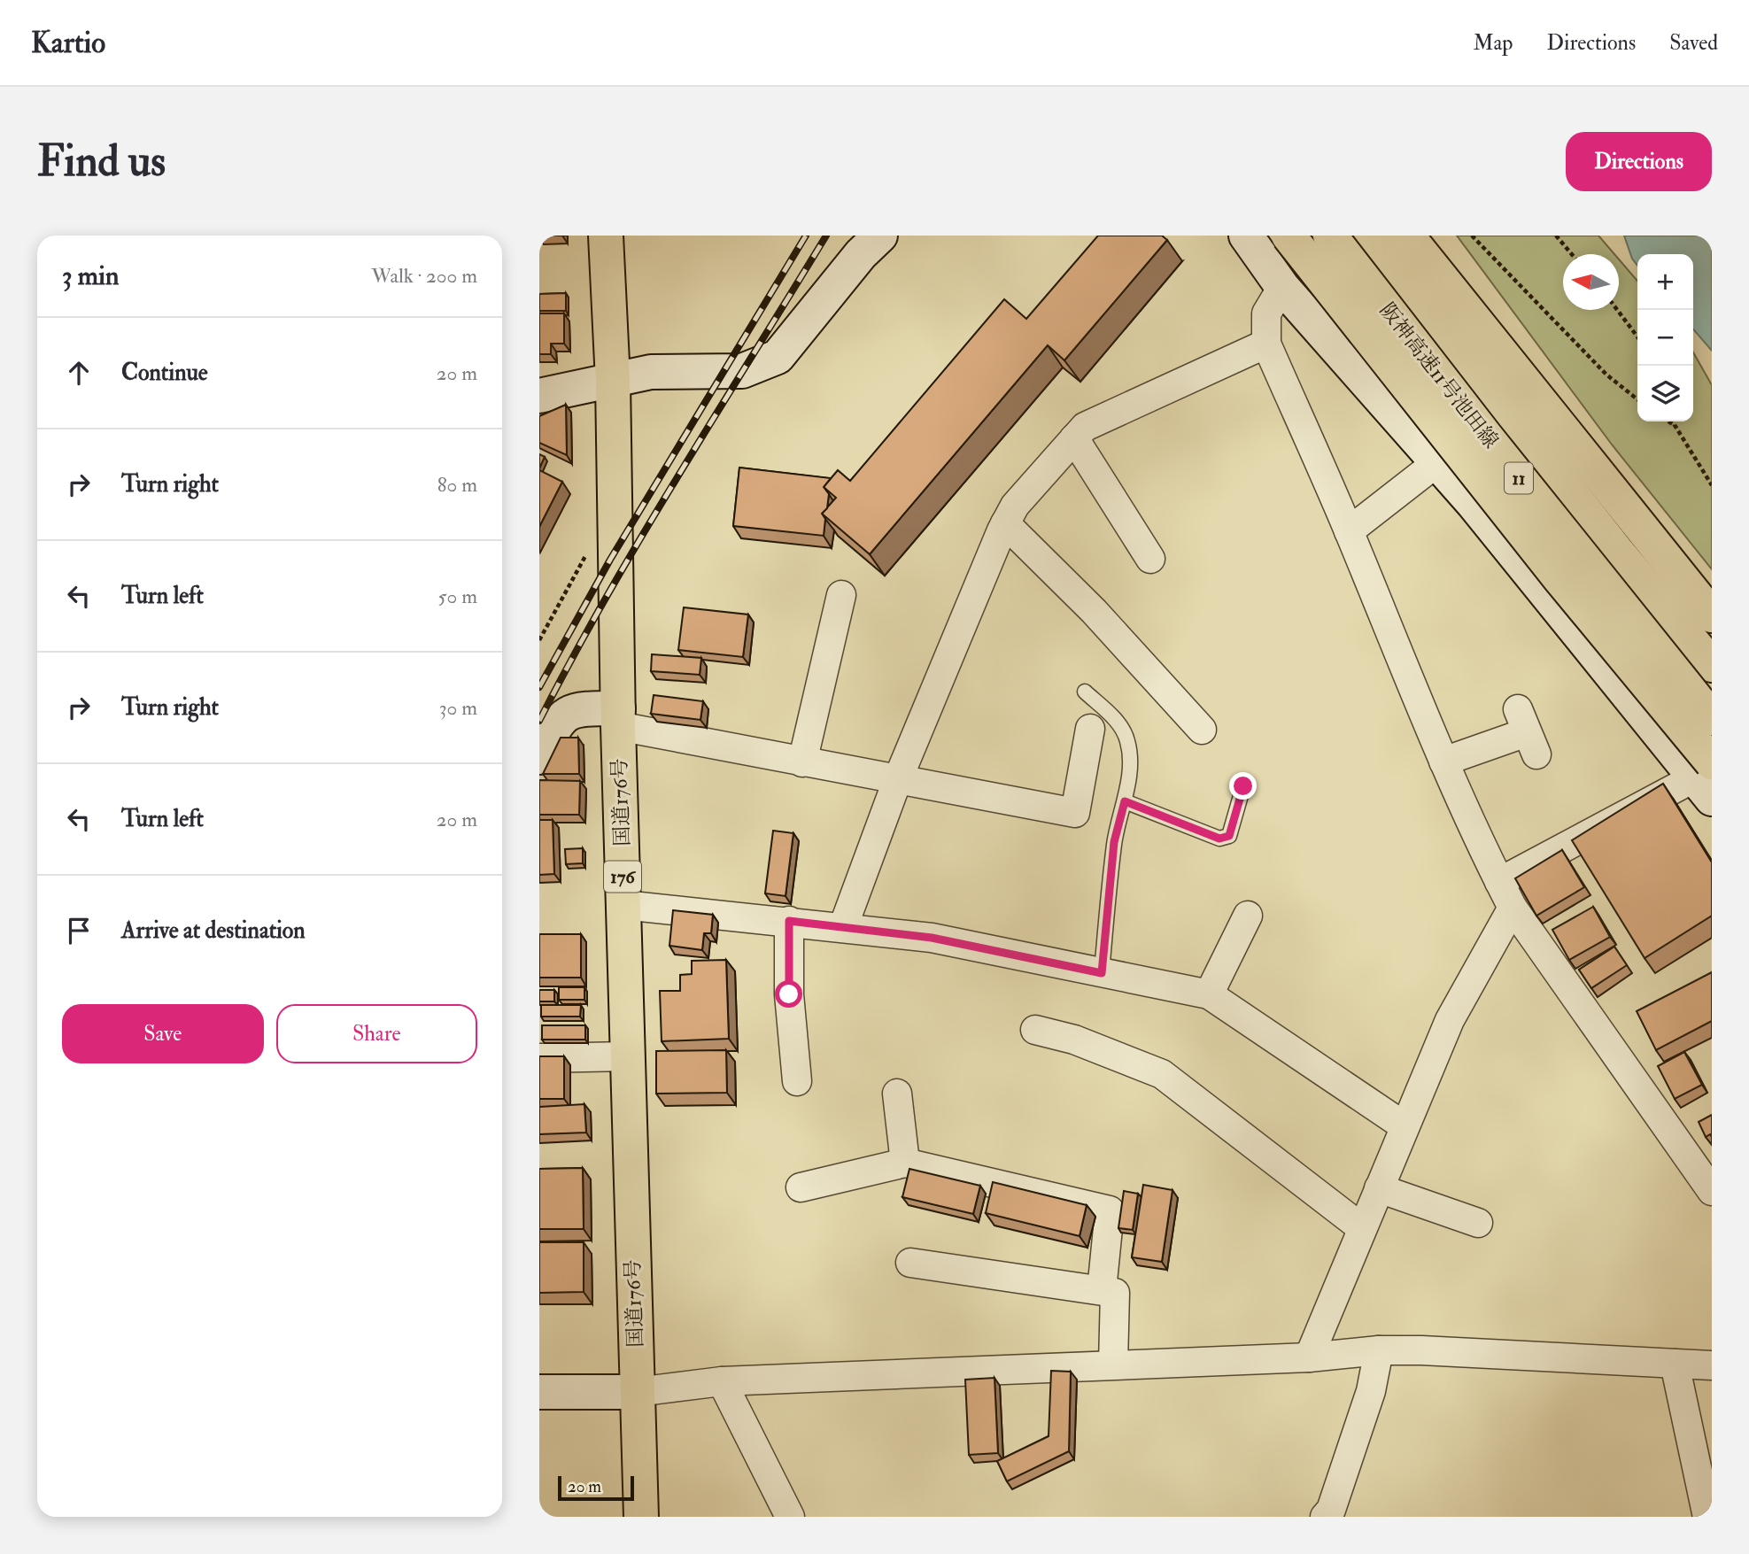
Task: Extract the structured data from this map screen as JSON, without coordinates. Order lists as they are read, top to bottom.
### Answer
{
  "streets": {
    "highway": [
      "阪神高速11号池田線",
      "11",
      "国道176号",
      "176"
    ]
  },
  "scale_bar": "20 m",
  "north": "left",
  "page": {
    "header": "Kartio",
    "nav": ["Map", "Directions", "Saved"],
    "buttons": [
      "Directions",
      ["Save", "Share"]
    ],
    "title": "Find us",
    "heading": ["3 min", "Walk · 200 m"],
    "map_buttons": ["+", "−"],
    "list": [
      ["Continue", "20 m"],
      ["Turn right", "80 m"],
      ["Turn left", "50 m"],
      ["Turn right", "30 m"],
      ["Turn left", "20 m"],
      "Arrive at destination"
    ],
    "scale": "20 m"
  }
}
